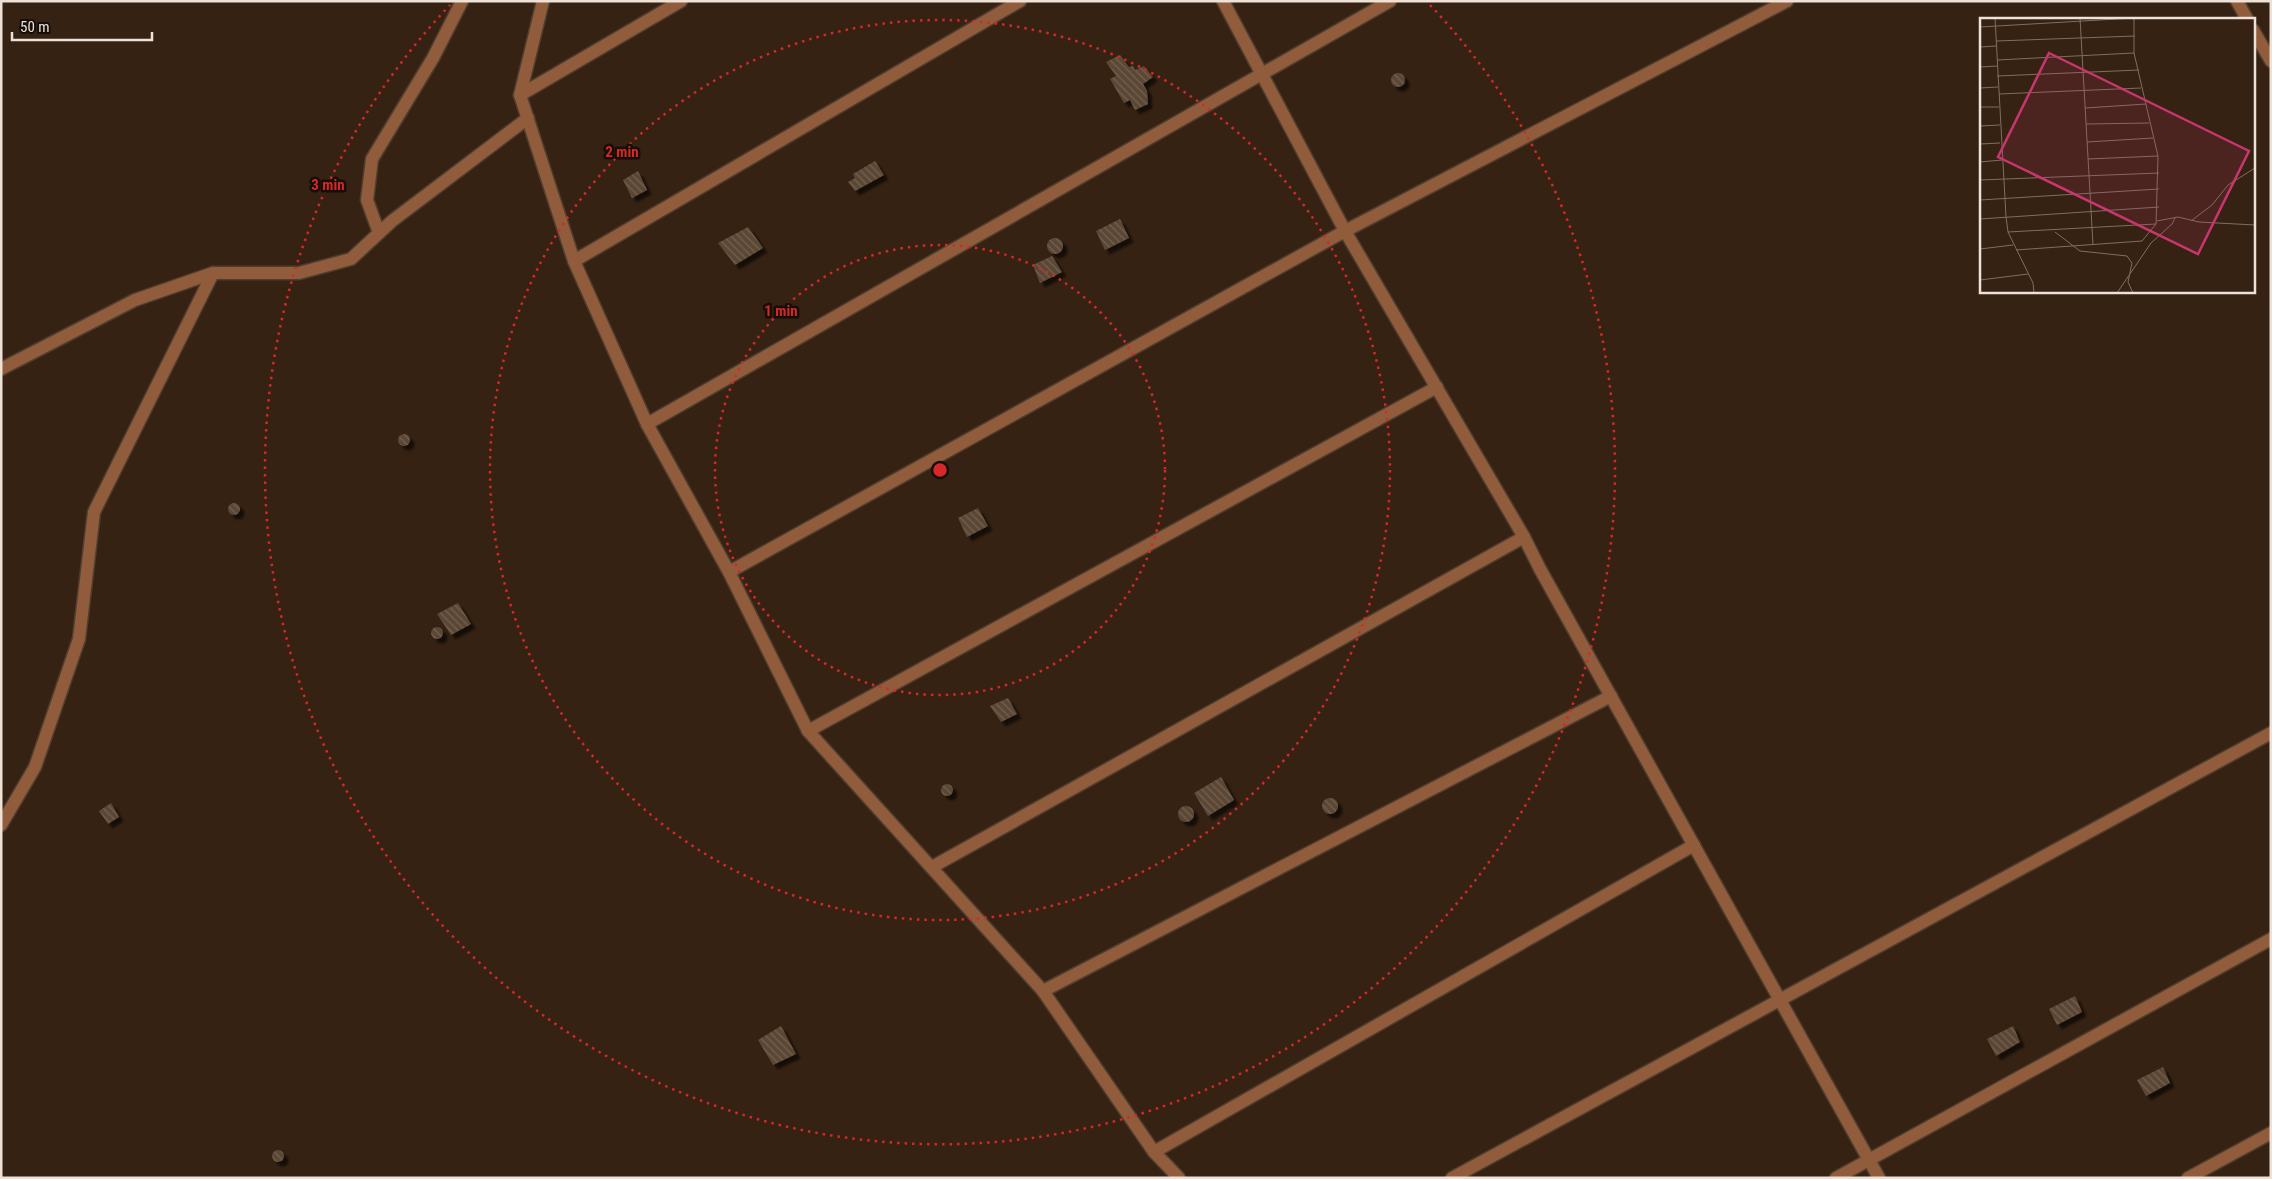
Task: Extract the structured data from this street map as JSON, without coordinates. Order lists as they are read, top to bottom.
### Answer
{
  "scale_bar": "50 m",
  "rings": ["2 min", "3 min", "1 min"]
}
